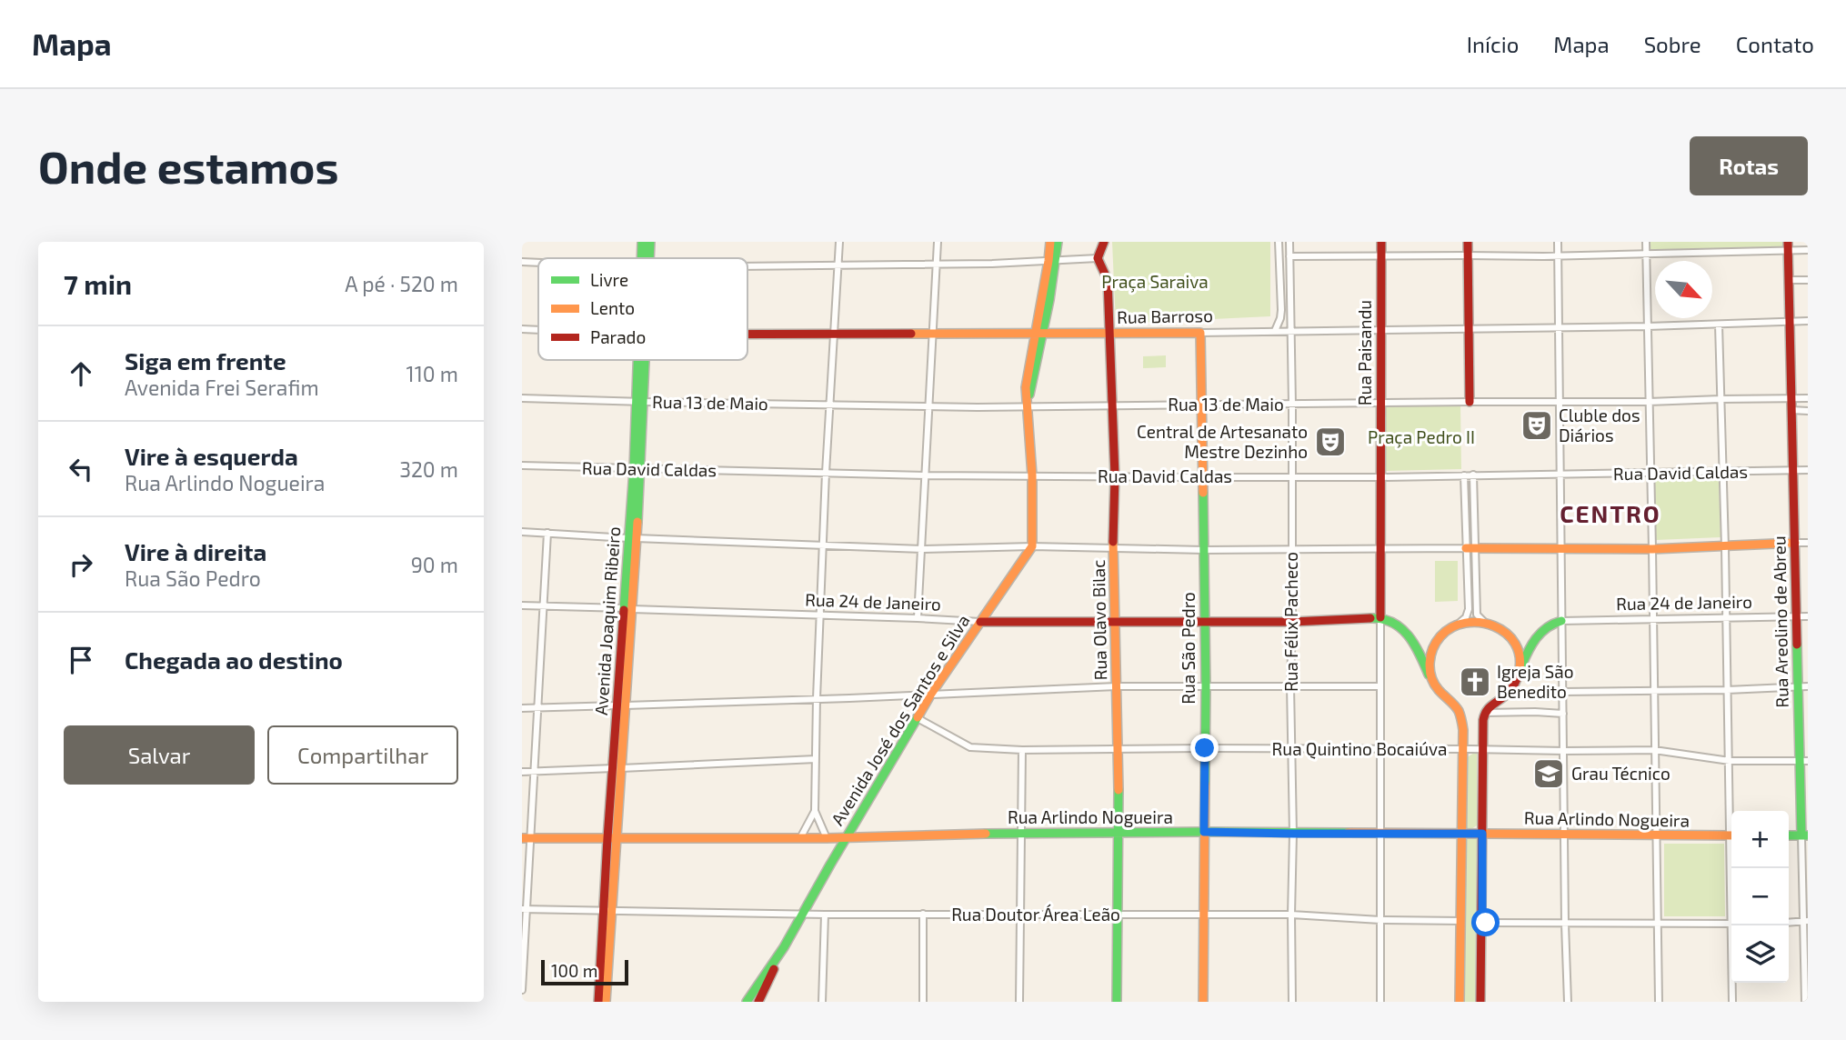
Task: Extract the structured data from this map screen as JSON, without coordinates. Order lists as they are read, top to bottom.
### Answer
{
  "streets": {
    "street": [
      "Rua Barroso",
      "Rua Paisandu",
      "Rua 13 de Maio",
      "Rua David Caldas",
      "Rua 24 de Janeiro",
      "Rua Olavo Bilac",
      "Avenida Joaquim Ribeiro",
      "Rua Félix Pacheco",
      "Rua Areolino de Abreu",
      "Rua São Pedro",
      "Avenida José dos Santos e Silva",
      "Rua Quintino Bocaiúva",
      "Rua Arlindo Nogueira",
      "Rua Doutor Área Leão"
    ]
  },
  "crossings": [
    ["Rua Barroso", "Rua Paisandu"],
    ["Rua Barroso", "Rua Olavo Bilac"],
    ["Rua Barroso", "Rua Félix Pacheco"],
    ["Rua Barroso", "Rua Areolino de Abreu"],
    ["Rua Barroso", "Rua São Pedro"],
    ["Rua Paisandu", "Rua 13 de Maio"],
    ["Rua Paisandu", "Rua David Caldas"],
    ["Rua Paisandu", "Rua 24 de Janeiro"],
    ["Rua 13 de Maio", "Rua Olavo Bilac"],
    ["Rua 13 de Maio", "Avenida Joaquim Ribeiro"],
    ["Rua 13 de Maio", "Rua Félix Pacheco"],
    ["Rua 13 de Maio", "Rua Areolino de Abreu"],
    ["Rua 13 de Maio", "Rua São Pedro"],
    ["Rua David Caldas", "Rua Olavo Bilac"],
    ["Rua David Caldas", "Avenida Joaquim Ribeiro"],
    ["Rua David Caldas", "Rua Félix Pacheco"],
    ["Rua David Caldas", "Rua Areolino de Abreu"],
    ["Rua David Caldas", "Rua São Pedro"],
    ["Rua 24 de Janeiro", "Rua Olavo Bilac"],
    ["Rua 24 de Janeiro", "Avenida Joaquim Ribeiro"],
    ["Rua 24 de Janeiro", "Rua Félix Pacheco"],
    ["Rua 24 de Janeiro", "Rua Areolino de Abreu"],
    ["Rua 24 de Janeiro", "Rua São Pedro"],
    ["Rua 24 de Janeiro", "Avenida José dos Santos e Silva"],
    ["Rua Olavo Bilac", "Rua Quintino Bocaiúva"],
    ["Rua Olavo Bilac", "Rua Arlindo Nogueira"],
    ["Rua Olavo Bilac", "Rua Doutor Área Leão"],
    ["Avenida Joaquim Ribeiro", "Rua Arlindo Nogueira"],
    ["Avenida Joaquim Ribeiro", "Rua Doutor Área Leão"],
    ["Rua Félix Pacheco", "Rua Quintino Bocaiúva"],
    ["Rua Félix Pacheco", "Rua Arlindo Nogueira"],
    ["Rua Félix Pacheco", "Rua Doutor Área Leão"],
    ["Rua Areolino de Abreu", "Rua Quintino Bocaiúva"],
    ["Rua São Pedro", "Rua Quintino Bocaiúva"],
    ["Rua São Pedro", "Rua Arlindo Nogueira"],
    ["Rua São Pedro", "Rua Doutor Área Leão"],
    ["Avenida José dos Santos e Silva", "Rua Quintino Bocaiúva"],
    ["Avenida José dos Santos e Silva", "Rua Arlindo Nogueira"],
    ["Avenida José dos Santos e Silva", "Rua Doutor Área Leão"]
  ],
  "districts": ["CENTRO"],
  "parks": ["Praça Saraiva", "Praça Pedro II"],
  "places": {
    "theatre": ["Cluble dos Diários", "Central de Artesanato Mestre Dezinho"],
    "church": ["Igreja São Benedito"],
    "school or university": ["Grau Técnico"]
  },
  "legend": ["Livre", "Lento", "Parado"],
  "scale_bar": "100 m",
  "north": "bottom right",
  "page": {
    "header": "Mapa",
    "nav": [
      "Início",
      "Mapa",
      "Sobre",
      "Contato"
    ],
    "buttons": [
      "Rotas",
      ["Salvar", "Compartilhar"]
    ],
    "title": "Onde estamos",
    "heading": ["7 min", "A pé · 520 m"],
    "list": [
      ["Siga em frente", "Avenida Frei Serafim", "110 m"],
      ["Vire à esquerda", "Rua Arlindo Nogueira", "320 m"],
      ["Vire à direita", "Rua São Pedro", "90 m"],
      "Chegada ao destino"
    ],
    "map_buttons": ["+", "−"],
    "scale": "100 m"
  }
}
